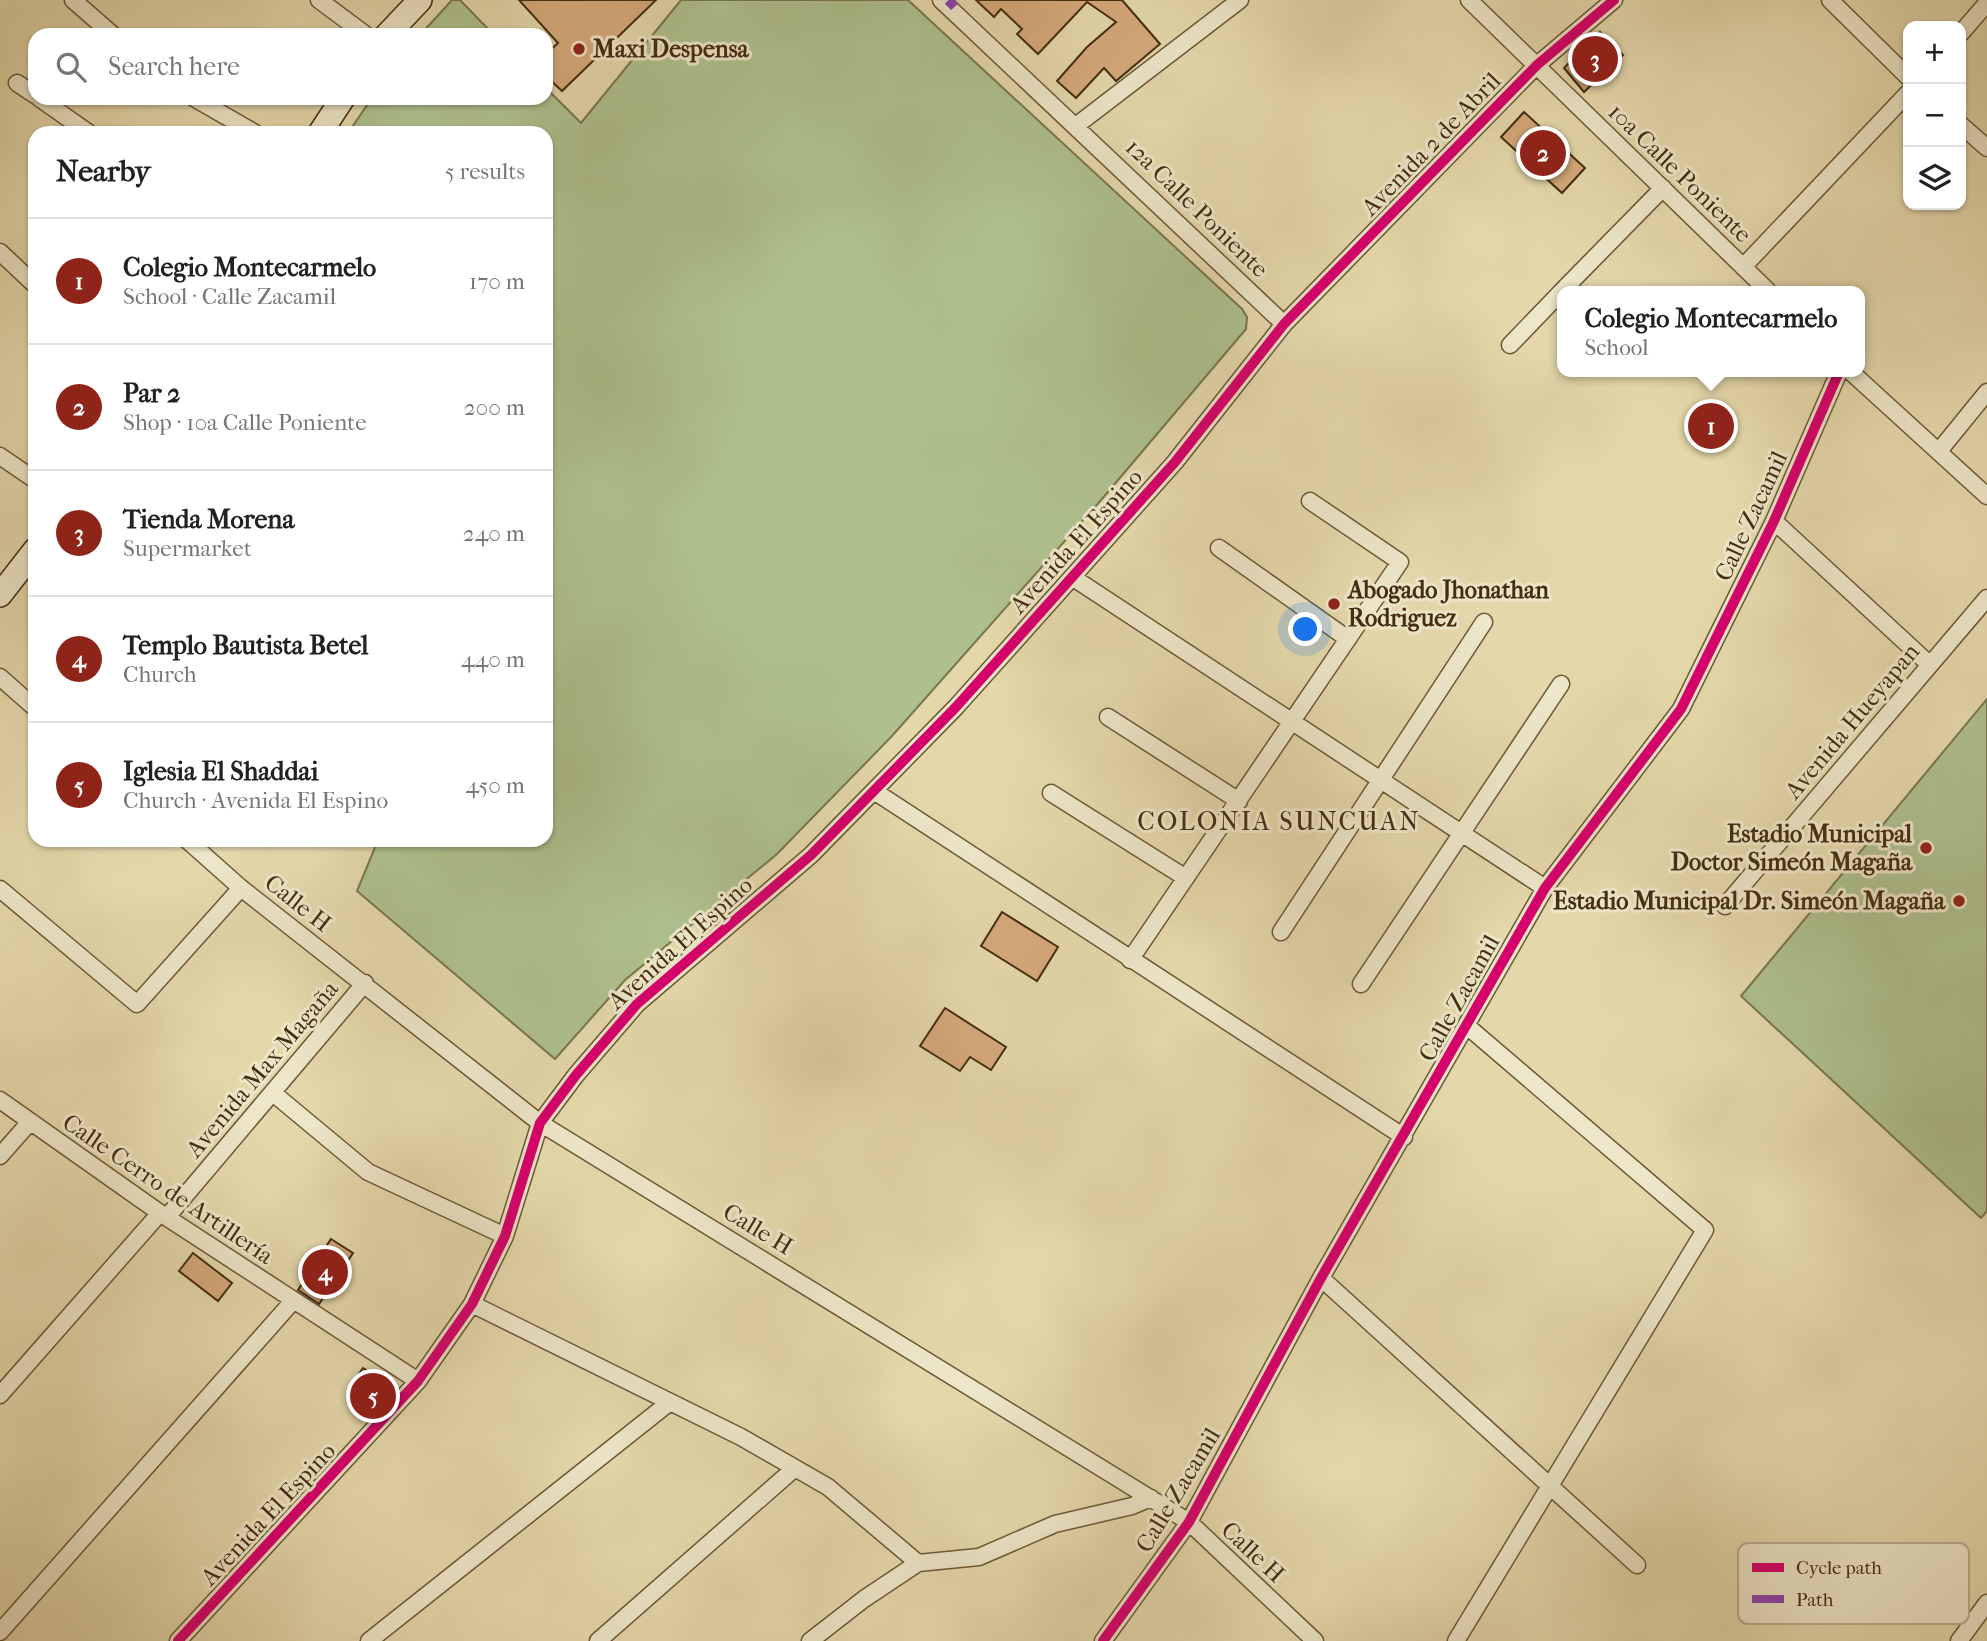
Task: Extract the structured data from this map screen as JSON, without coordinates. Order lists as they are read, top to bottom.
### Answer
{
  "streets": {
    "street": [
      "Avenida 2 de Abril",
      "10a Calle Poniente",
      "12a Calle Poniente",
      "Calle Zacamil",
      "Avenida El Espino",
      "Avenida Hueyapan",
      "Calle H",
      "Avenida Max Magaña",
      "Calle Cerro de Artillería"
    ]
  },
  "crossings": [
    ["Avenida 2 de Abril", "10a Calle Poniente"],
    ["Avenida 2 de Abril", "12a Calle Poniente"],
    ["Avenida 2 de Abril", "Avenida El Espino"],
    ["12a Calle Poniente", "Avenida El Espino"],
    ["Calle Zacamil", "Calle H"],
    ["Avenida El Espino", "Calle H"],
    ["Avenida El Espino", "Calle Cerro de Artillería"],
    ["Calle H", "Avenida Max Magaña"],
    ["Avenida Max Magaña", "Calle Cerro de Artillería"]
  ],
  "districts": ["COLONIA SUNCUAN"],
  "places": [
    "Maxi Despensa",
    "Abogado Jhonathan Rodriguez",
    "Estadio Municipal Doctor Simeón Magaña",
    "Estadio Municipal Dr. Simeón Magaña"
  ],
  "legend": ["Cycle path", "Path"],
  "page": {
    "map_buttons": ["+", "−"],
    "search": "Search here",
    "pins": [
      "3",
      "2",
      "1",
      "4",
      "5"
    ],
    "heading": ["Nearby", "5 results"],
    "list": [
      {
        "mark": "1",
        "name": "Colegio Montecarmelo",
        "note": "School · Calle Zacamil",
        "value": "170 m"
      },
      {
        "mark": "2",
        "name": "Par 2",
        "note": "Shop · 10a Calle Poniente",
        "value": "200 m"
      },
      {
        "mark": "3",
        "name": "Tienda Morena",
        "note": "Supermarket",
        "value": "240 m"
      },
      {
        "mark": "4",
        "name": "Templo Bautista Betel",
        "note": "Church",
        "value": "440 m"
      },
      {
        "mark": "5",
        "name": "Iglesia El Shaddai",
        "note": "Church · Avenida El Espino",
        "value": "450 m"
      }
    ],
    "popup": ["Colegio Montecarmelo", "School"]
  }
}
